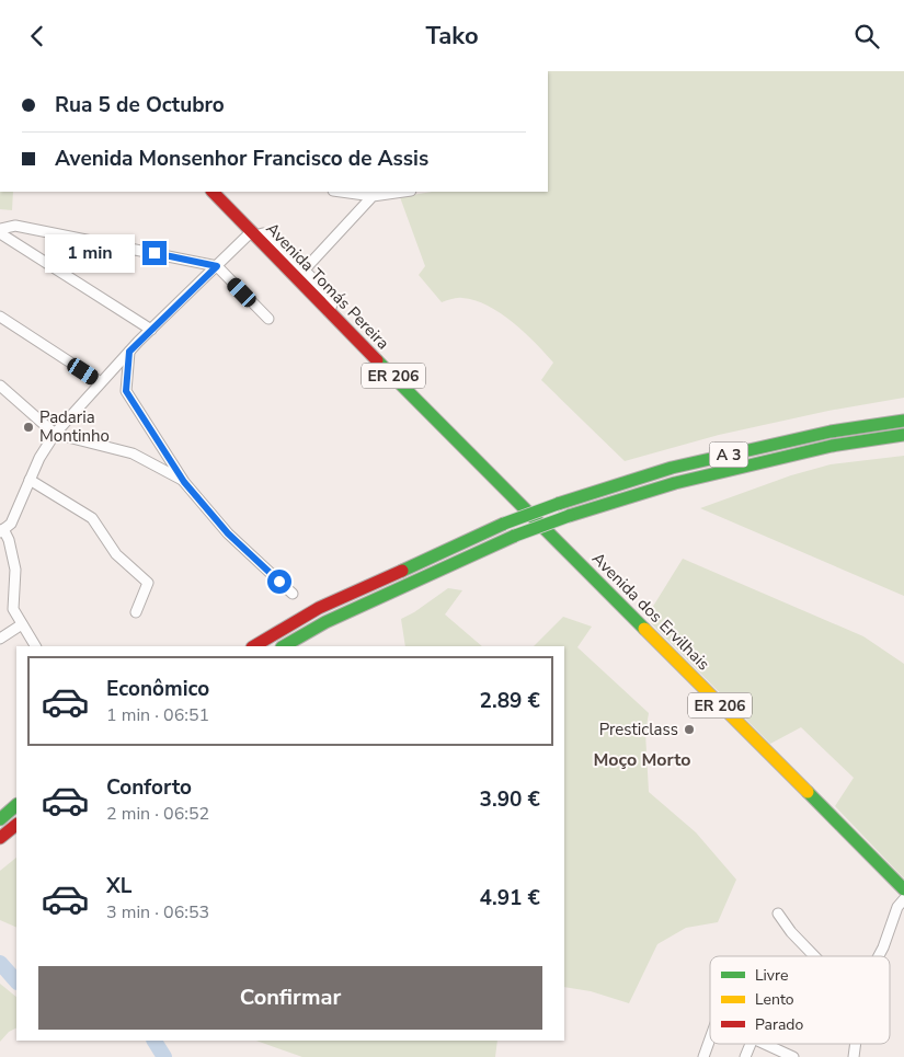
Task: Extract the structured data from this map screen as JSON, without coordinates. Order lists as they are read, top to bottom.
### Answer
{
  "streets": {
    "main road": [
      "Avenida Tomás Pereira",
      "ER 206",
      "A 3",
      "Avenida dos Ervilhais"
    ]
  },
  "crossings": [
    ["Avenida Tomás Pereira", "Avenida dos Ervilhais"]
  ],
  "districts": ["Moço Morto"],
  "places": ["Padaria Montinho", "Presticlass"],
  "legend": ["Livre", "Lento", "Parado"],
  "page": {
    "header": "Tako",
    "banner": ["Rua 5 de Octubro", "Avenida Monsenhor Francisco de Assis"],
    "bubble": "1 min",
    "list": [
      {
        "name": "Econômico",
        "note": "1 min · 06:51",
        "value": "2.89 €"
      },
      {
        "name": "Conforto",
        "note": "2 min · 06:52",
        "value": "3.90 €"
      },
      {
        "name": "XL",
        "note": "3 min · 06:53",
        "value": "4.91 €"
      }
    ],
    "buttons": "Confirmar"
  }
}
